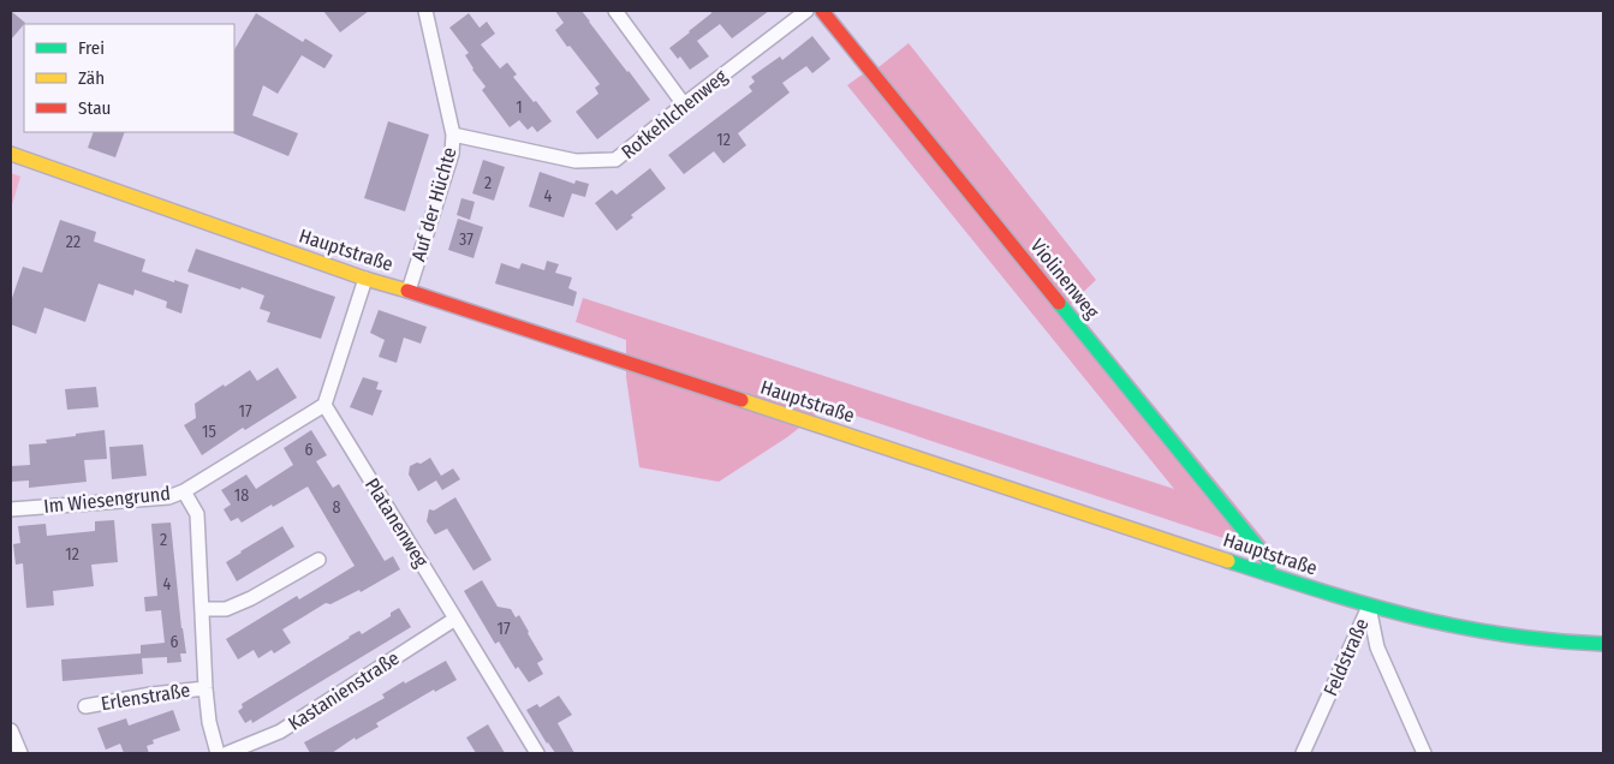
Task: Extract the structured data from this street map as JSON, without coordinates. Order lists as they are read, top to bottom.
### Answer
{
  "streets": {
    "street": [
      "Rotkehlchenweg",
      "Auf der Hüchte",
      "Hauptstraße",
      "Violinenweg",
      "Im Wiesengrund",
      "Platanenweg",
      "Feldstraße",
      "Kastanienstraße",
      "Erlenstraße"
    ]
  },
  "crossings": [
    ["Rotkehlchenweg", "Auf der Hüchte"],
    ["Auf der Hüchte", "Hauptstraße"],
    ["Hauptstraße", "Violinenweg"],
    ["Hauptstraße", "Feldstraße"],
    ["Im Wiesengrund", "Platanenweg"],
    ["Im Wiesengrund", "Erlenstraße"],
    ["Platanenweg", "Kastanienstraße"]
  ],
  "house_numbers": [
    "1",
    "12",
    "2",
    "4",
    "37",
    "22",
    "17",
    "15",
    "6",
    "18",
    "8",
    "2",
    "12",
    "4",
    "17",
    "6"
  ],
  "legend": ["Frei", "Zäh", "Stau"]
}
